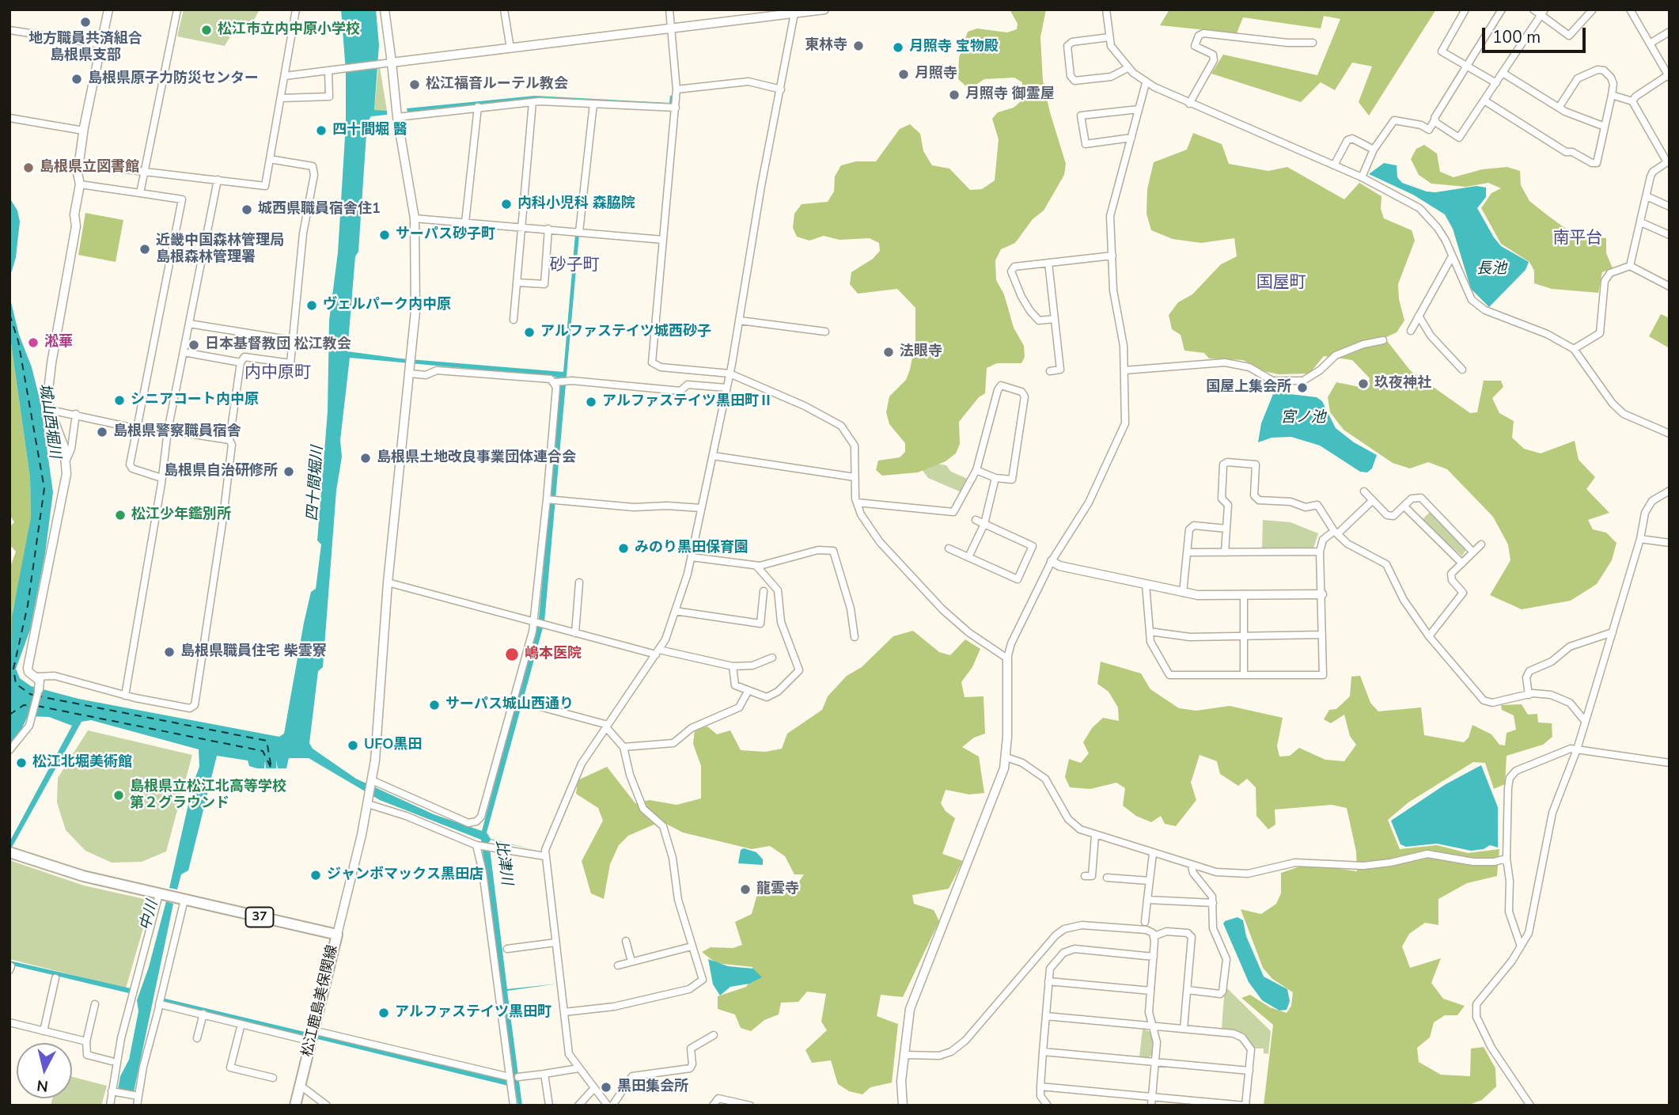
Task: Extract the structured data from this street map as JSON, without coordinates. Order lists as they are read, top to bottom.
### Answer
{
  "streets": {
    "main road": ["37", "松江鹿島美保関線"]
  },
  "districts": [
    "南平台",
    "砂子町",
    "国屋町",
    "内中原町"
  ],
  "water": [
    "長池",
    "宮ノ池",
    "城山西堀川",
    "四十間堀川",
    "比津川",
    "中川"
  ],
  "places": [
    "地方職員共済組合 島根県支部",
    "松江市立内中原小学校",
    "東林寺",
    "月照寺 宝物殿",
    "月照寺",
    "島根県原子力防災センター",
    "松江福音ルーテル教会",
    "月照寺 御霊屋",
    "四十間堀 醫",
    "島根県立図書館",
    "内科小児科 森脇院",
    "城西県職員宿舎住1",
    "サーパス砂子町",
    "近畿中国森林管理局 島根森林管理署",
    "ヴェルパーク内中原",
    "アルファステイツ城西砂子",
    "淞華",
    "日本基督教団 松江教会",
    "法眼寺",
    "玖夜神社",
    "国屋上集会所",
    "シニアコート内中原",
    "アルファステイツ黒田町Ⅱ",
    "島根県警察職員宿舎",
    "島根県土地改良事業団体連合会",
    "島根県自治研修所",
    "松江少年鑑別所",
    "みのり黒田保育園",
    "島根県職員住宅 柴雲寮",
    "嶋本医院",
    "サーパス城山西通り",
    "UFO黒田",
    "松江北堀美術館",
    "島根県立松江北高等学校 第２グラウンド",
    "ジャンボマックス黒田店",
    "龍雲寺",
    "アルファステイツ黒田町",
    "黒田集会所"
  ],
  "scale_bar": "100 m",
  "north": "bottom"
}
